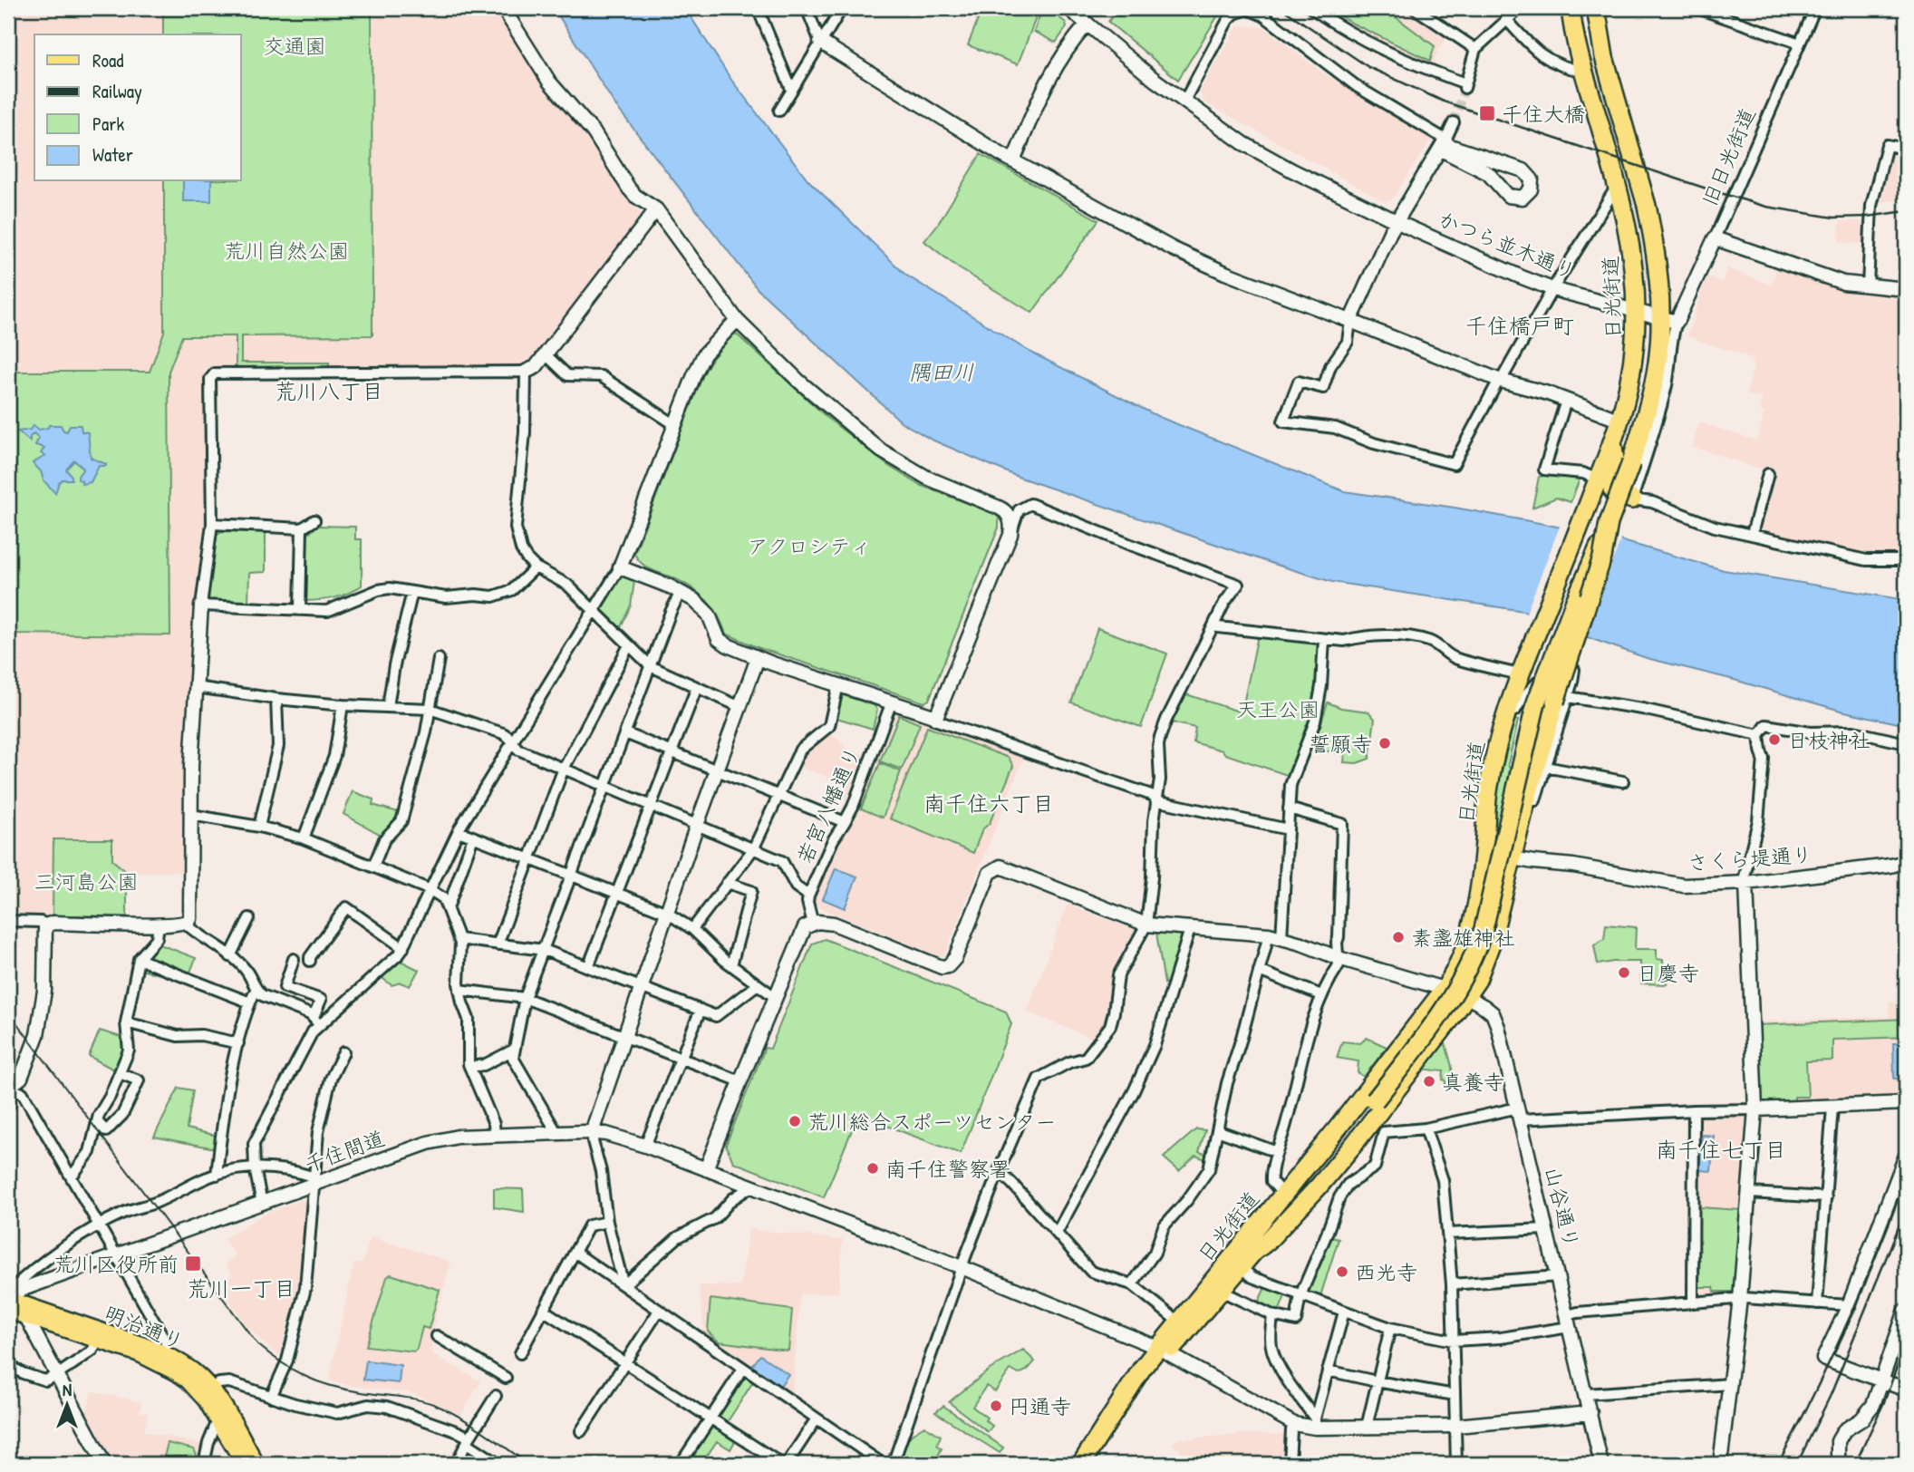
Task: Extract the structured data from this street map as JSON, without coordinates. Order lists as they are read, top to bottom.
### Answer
{
  "streets": {
    "highway": ["日光街道"],
    "main road": ["明治通り"],
    "street": [
      "旧日光街道",
      "かつら並木通り",
      "若宮八幡通り",
      "さくら堤通り",
      "千住間道",
      "山谷通り"
    ]
  },
  "crossings": [
    ["旧日光街道", "かつら並木通り"],
    ["旧日光街道", "日光街道"],
    ["かつら並木通り", "日光街道"],
    ["日光街道", "さくら堤通り"],
    ["日光街道", "千住間道"],
    ["日光街道", "山谷通り"],
    ["若宮八幡通り", "山谷通り"],
    ["千住間道", "山谷通り"],
    ["千住間道", "明治通り"]
  ],
  "districts": [
    "千住橋戸町",
    "荒川八丁目",
    "南千住六丁目",
    "南千住七丁目",
    "荒川一丁目"
  ],
  "water": ["隅田川"],
  "parks": [
    "交通園",
    "荒川自然公園",
    "アクロシティ",
    "天王公園",
    "三河島公園"
  ],
  "places": {
    "transit": ["千住大橋", "荒川区役所前"],
    "other": [
      "日枝神社",
      "誓願寺",
      "素盞雄神社",
      "日慶寺",
      "真養寺",
      "荒川総合スポーツセンター",
      "南千住警察署",
      "西光寺",
      "円通寺"
    ]
  },
  "legend": [
    "Road",
    "Railway",
    "Park",
    "Water"
  ],
  "north": "top"
}
